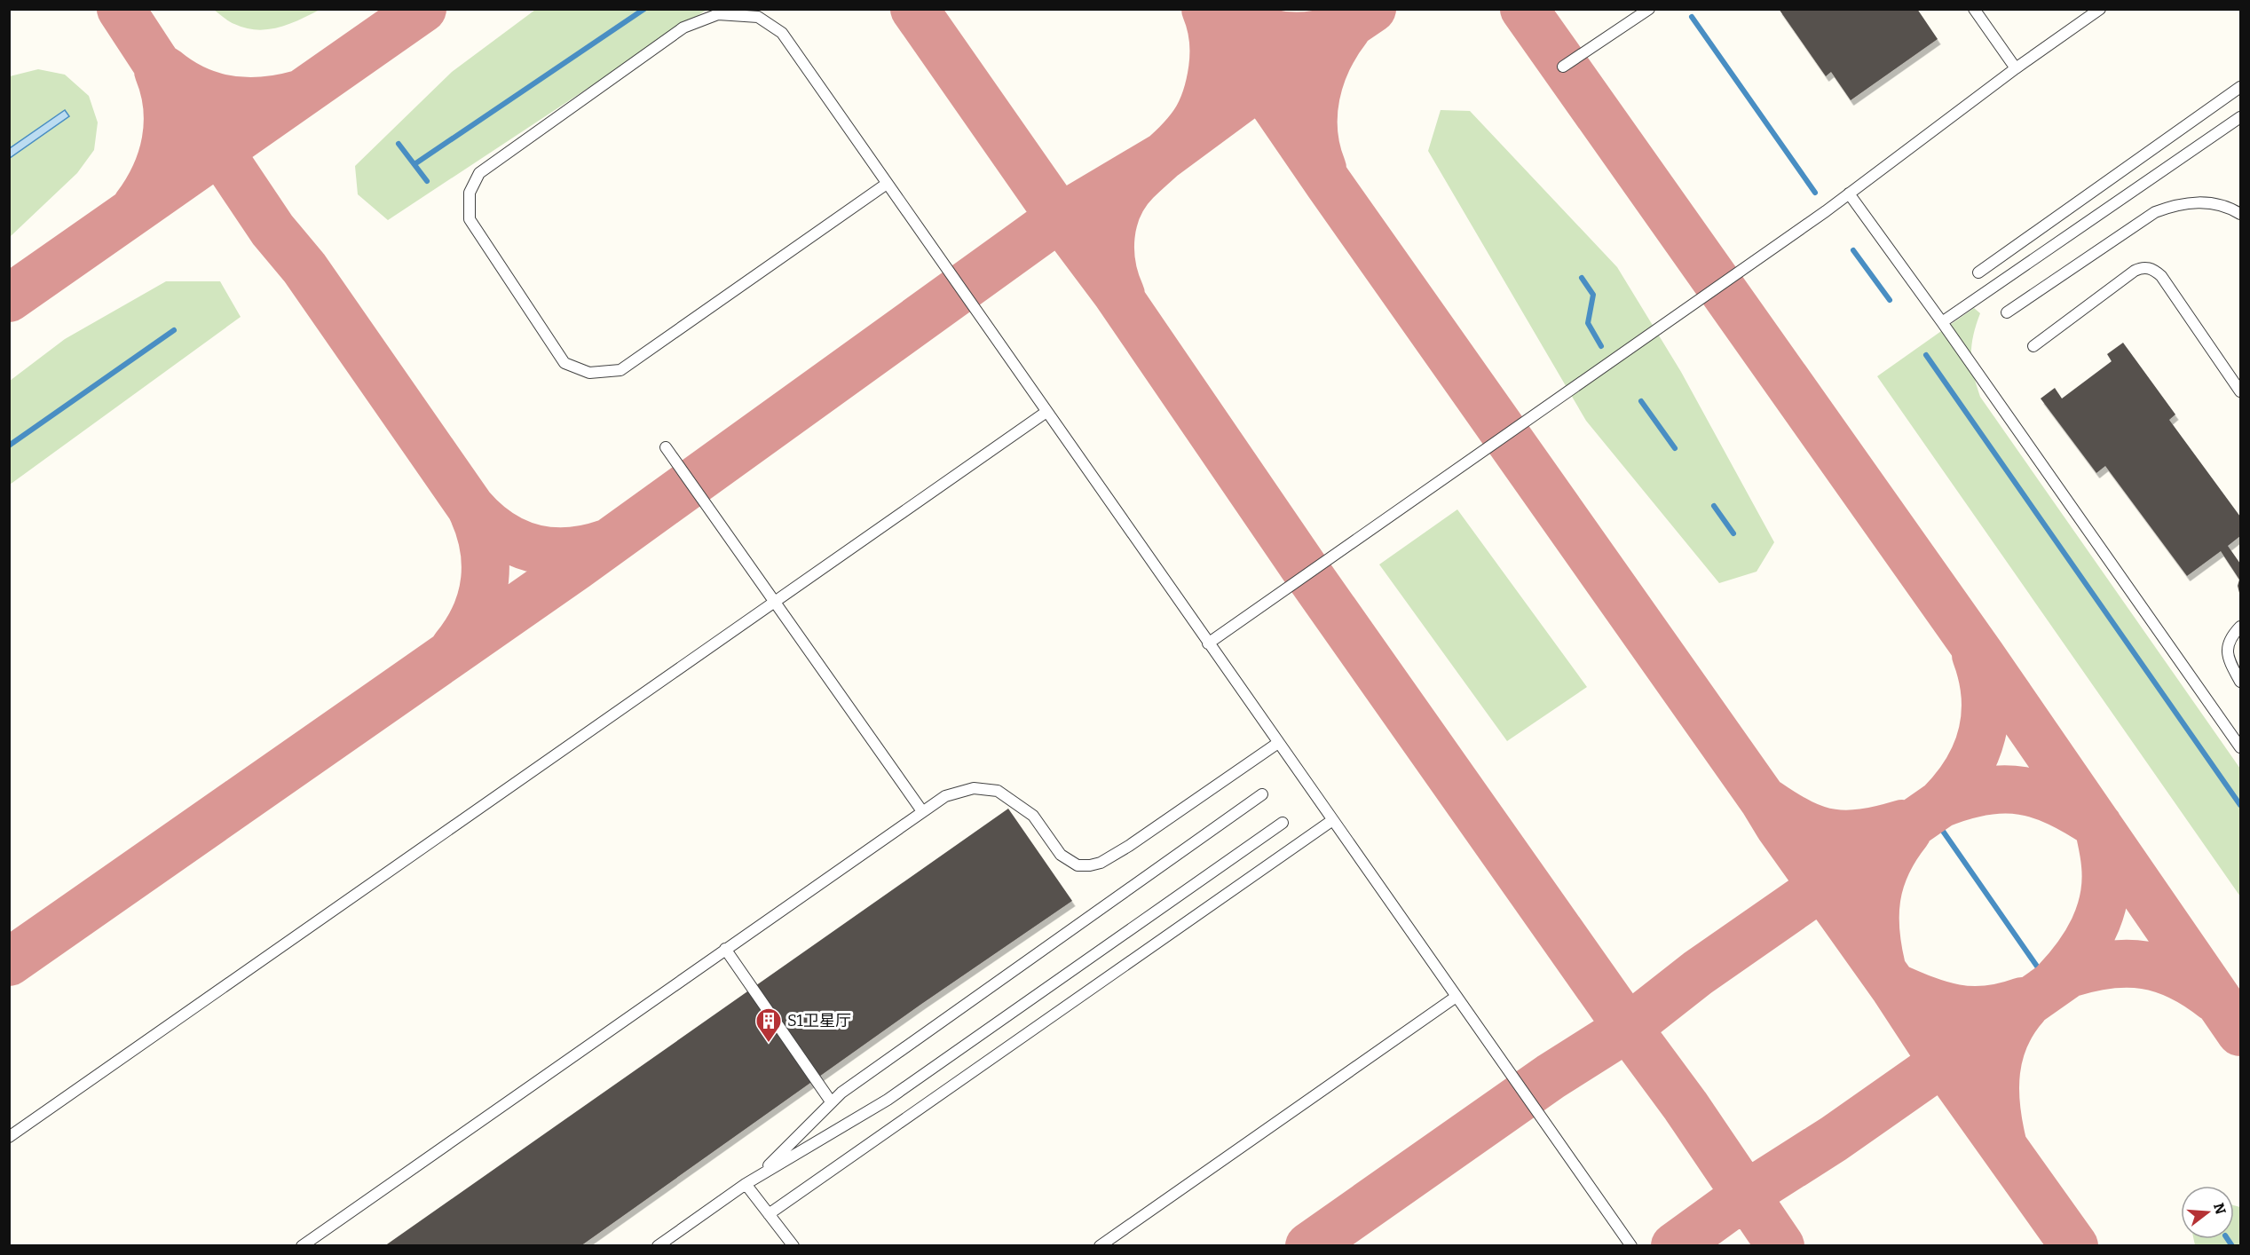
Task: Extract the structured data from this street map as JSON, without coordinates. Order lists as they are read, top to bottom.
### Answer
{
  "places": {
    "building": ["S1卫星厅"]
  },
  "north": "right"
}
